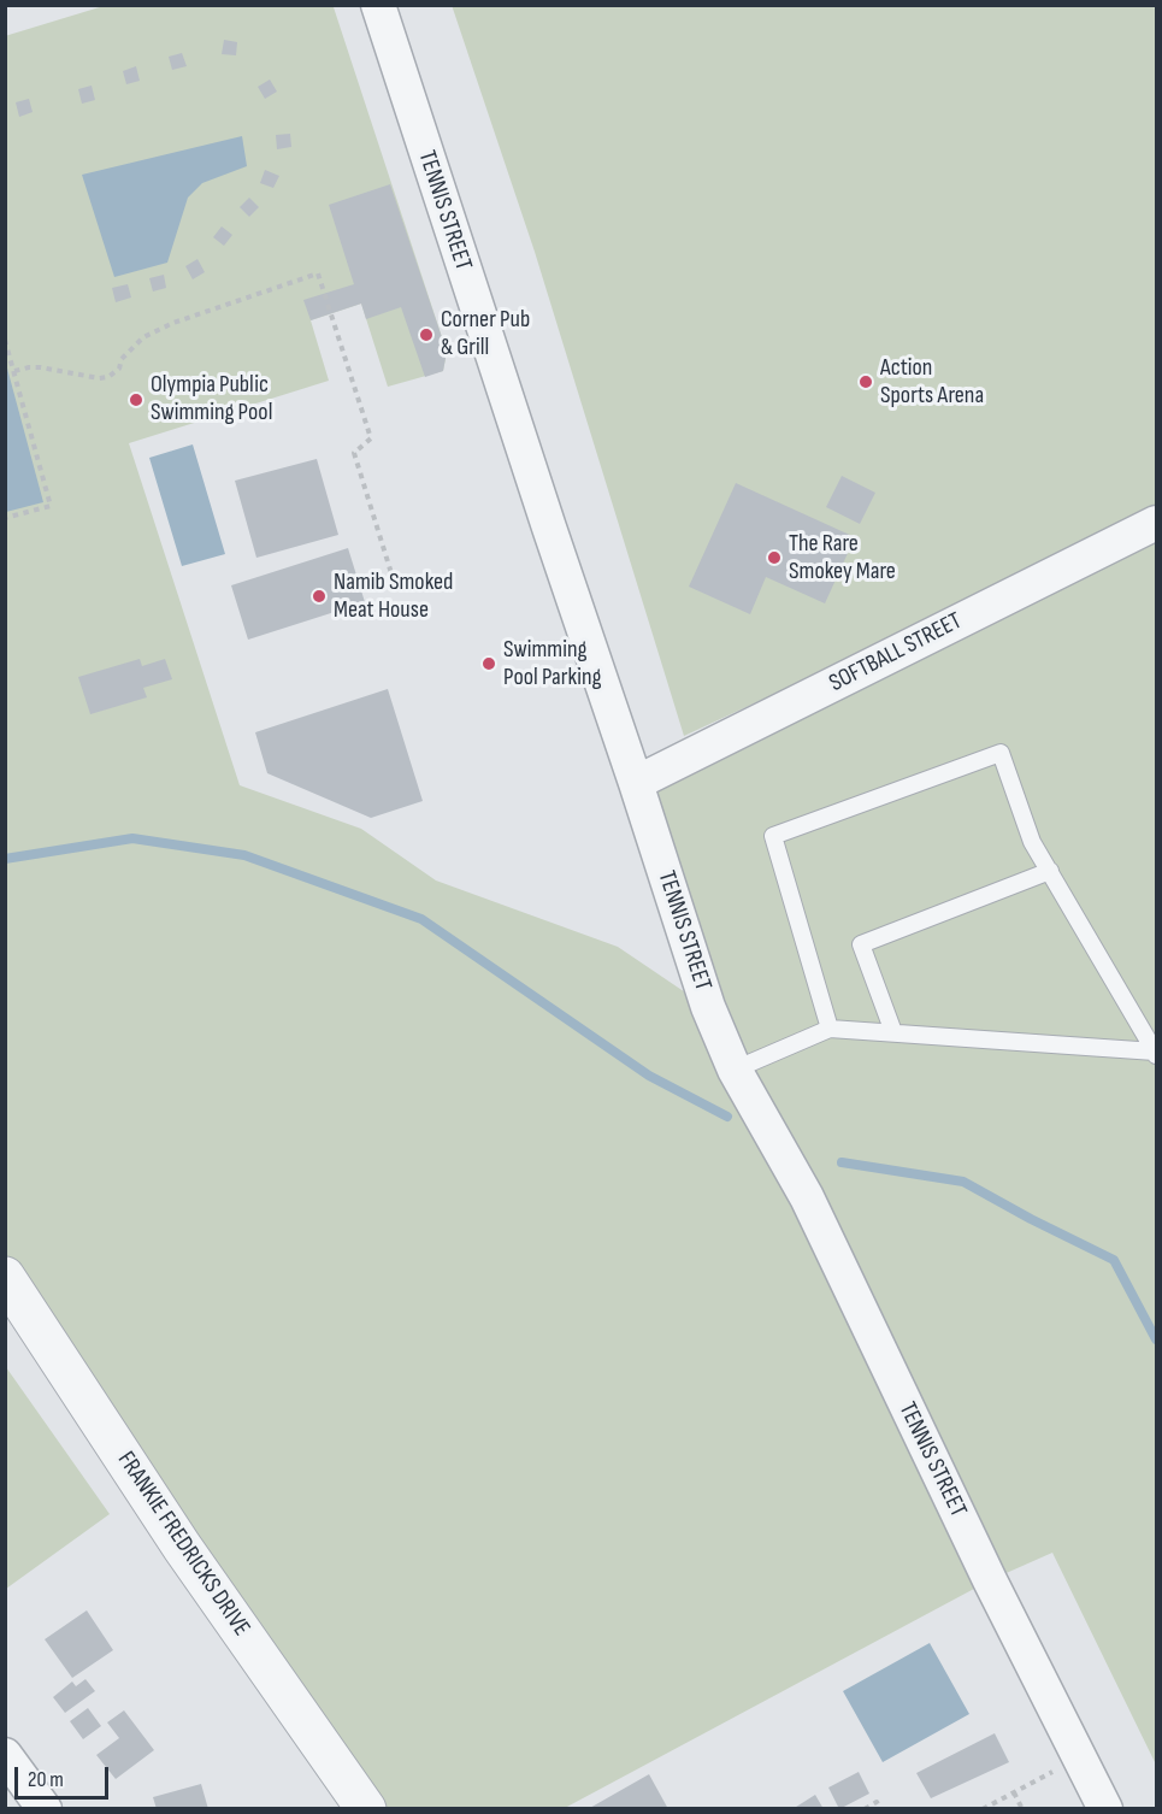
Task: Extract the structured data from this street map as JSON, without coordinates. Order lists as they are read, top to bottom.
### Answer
{
  "streets": {
    "street": ["TENNIS STREET", "SOFTBALL STREET", "FRANKIE FREDRICKS DRIVE"]
  },
  "crossings": [
    ["TENNIS STREET", "SOFTBALL STREET"]
  ],
  "places": [
    "Corner Pub & Grill",
    "Action Sports Arena",
    "Olympia Public Swimming Pool",
    "The Rare Smokey Mare",
    "Namib Smoked Meat House",
    "Swimming Pool Parking"
  ],
  "scale_bar": "20 m"
}
